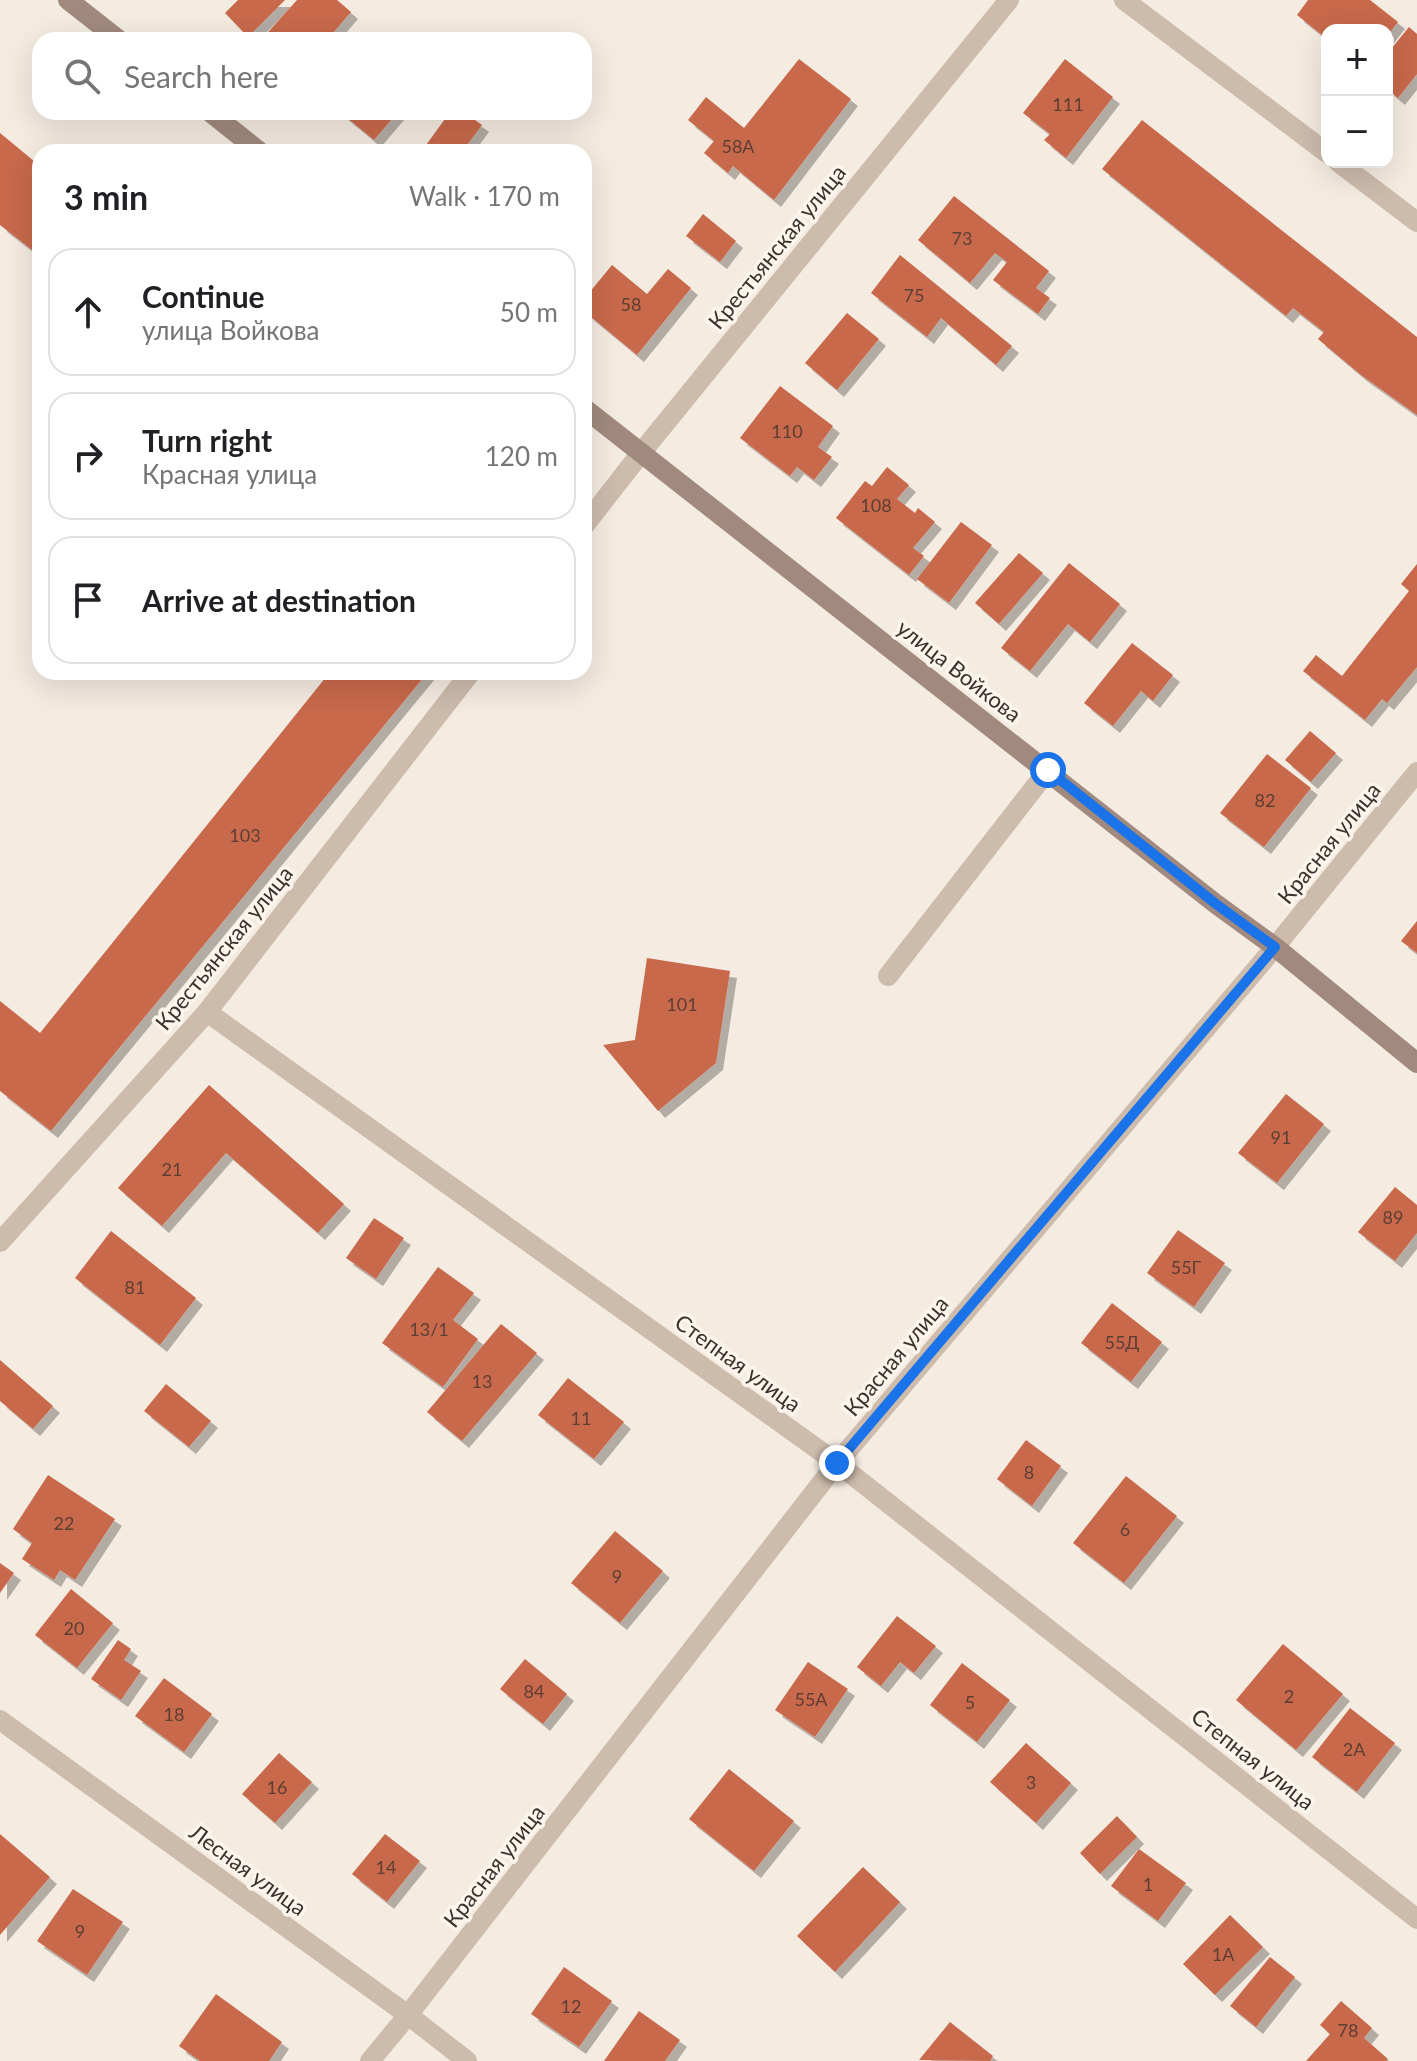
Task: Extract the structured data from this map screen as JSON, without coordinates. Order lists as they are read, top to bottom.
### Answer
{
  "streets": {
    "main road": ["улица Войкова"],
    "street": [
      "Крестьянская улица",
      "Красная улица",
      "Степная улица",
      "Лесная улица"
    ]
  },
  "crossings": [
    ["Крестьянская улица", "улица Войкова"],
    ["Крестьянская улица", "Степная улица"],
    ["улица Войкова", "Красная улица"],
    ["Красная улица", "Степная улица"],
    ["Красная улица", "Лесная улица"]
  ],
  "house_numbers": [
    "111",
    "58А",
    "73",
    "75",
    "58",
    "110",
    "108",
    "82",
    "103",
    "101",
    "91",
    "21",
    "89",
    "55Г",
    "81",
    "13/1",
    "55Д",
    "13",
    "11",
    "8",
    "22",
    "6",
    "9",
    "20",
    "84",
    "2",
    "55А",
    "5",
    "18",
    "2А",
    "3",
    "16",
    "14",
    "1",
    "9",
    "1А",
    "12",
    "78"
  ],
  "page": {
    "map_buttons": ["+", "−"],
    "search": "Search here",
    "heading": ["3 min", "Walk · 170 m"],
    "list": [
      ["Continue", "улица Войкова", "50 m"],
      ["Turn right", "Красная улица", "120 m"],
      "Arrive at destination"
    ]
  }
}
